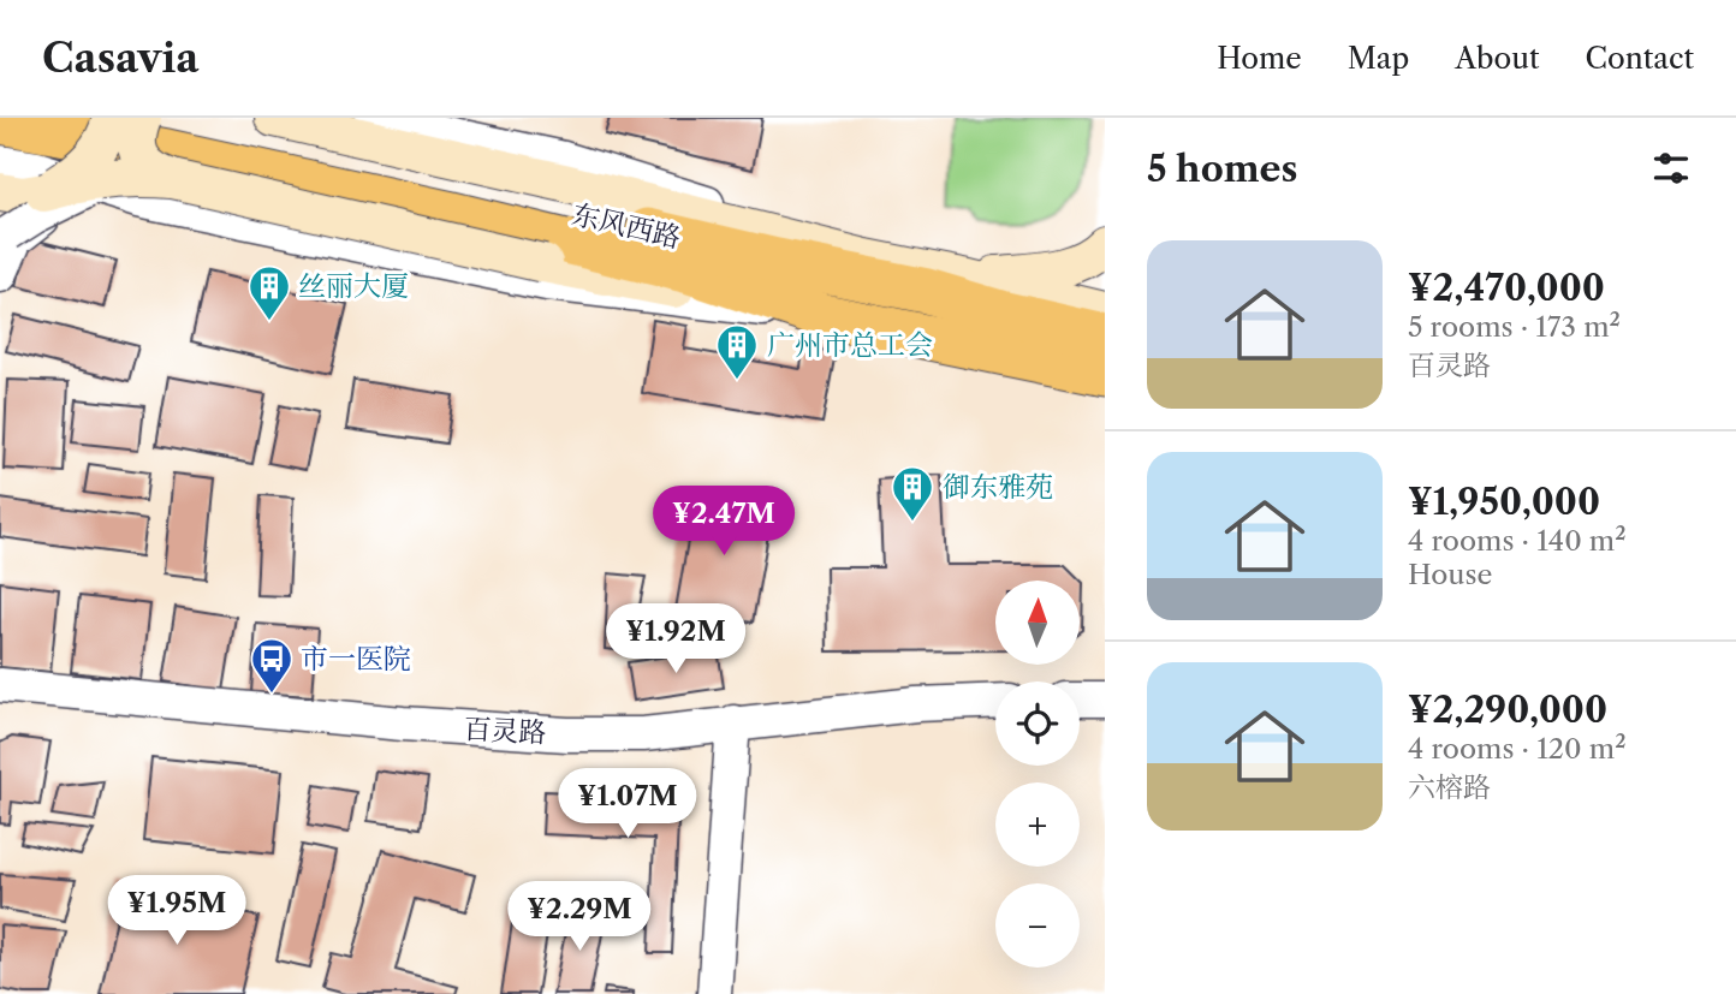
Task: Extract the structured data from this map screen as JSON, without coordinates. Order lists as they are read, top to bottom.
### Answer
{
  "streets": {
    "highway": ["东风西路"],
    "street": ["百灵路"]
  },
  "places": {
    "building": ["丝丽大厦", "广州市总工会", "御东雅苑"],
    "bus stop": ["市一医院"]
  },
  "north": "top",
  "page": {
    "header": "Casavia",
    "nav": [
      "Home",
      "Map",
      "About",
      "Contact"
    ],
    "heading": "5 homes",
    "list": [
      {
        "name": "¥2,470,000",
        "note": "5 rooms · 173 m² · 百灵路"
      },
      {
        "name": "¥1,950,000",
        "note": "4 rooms · 140 m² · House"
      },
      {
        "name": "¥2,290,000",
        "note": "4 rooms · 120 m² · 六榕路"
      }
    ],
    "price": [
      "¥2.47M",
      "¥1.92M",
      "¥1.07M",
      "¥1.95M",
      "¥2.29M"
    ],
    "map_buttons": ["+", "−"]
  }
}
